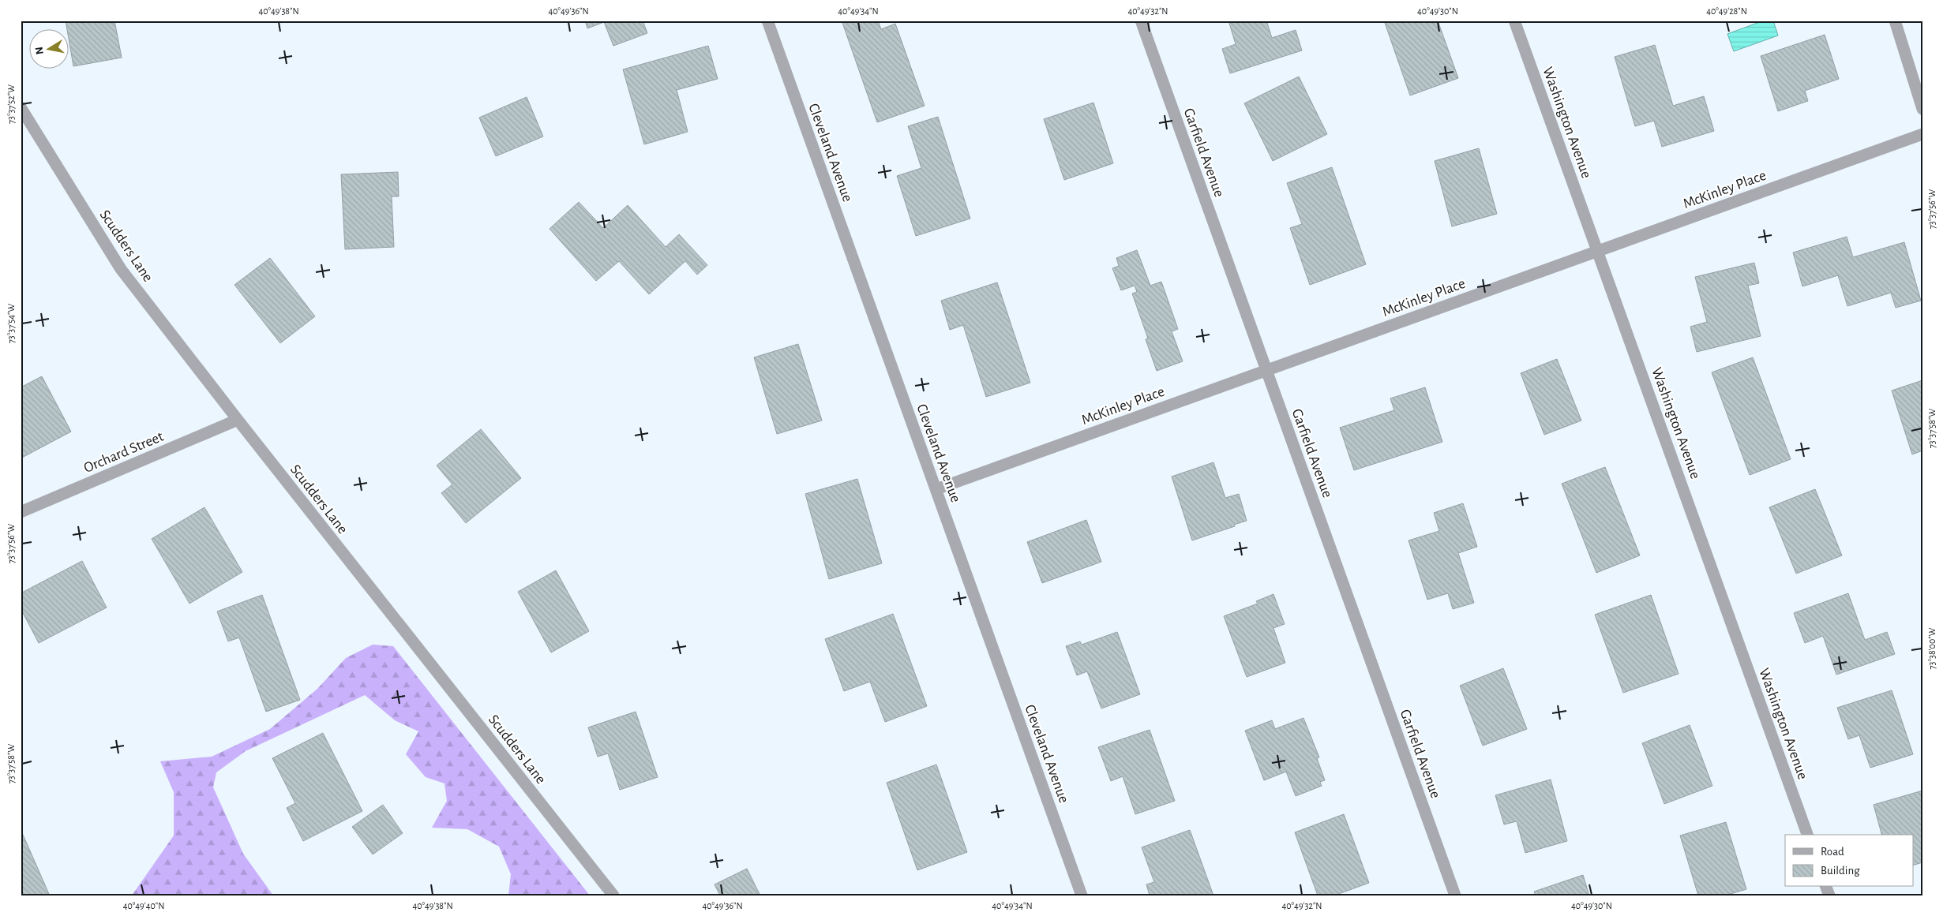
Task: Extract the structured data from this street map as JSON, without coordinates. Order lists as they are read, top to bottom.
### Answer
{
  "streets": {
    "street": [
      "Washington Avenue",
      "Cleveland Avenue",
      "Garfield Avenue",
      "McKinley Place",
      "Scudders Lane",
      "Orchard Street"
    ]
  },
  "crossings": [
    ["Washington Avenue", "McKinley Place"],
    ["Cleveland Avenue", "McKinley Place"],
    ["Garfield Avenue", "McKinley Place"],
    ["Scudders Lane", "Orchard Street"]
  ],
  "legend": ["Road", "Building"],
  "north": "left",
  "coordinates": [
    "40°49'38\"N",
    "40°49'36\"N",
    "40°49'34\"N",
    "40°49'32\"N",
    "40°49'30\"N",
    "40°49'28\"N",
    "73°37'52\"W",
    "73°37'56\"W",
    "73°37'54\"W",
    "73°37'58\"W",
    "73°38'00\"W",
    "40°49'40\"N"
  ]
}
